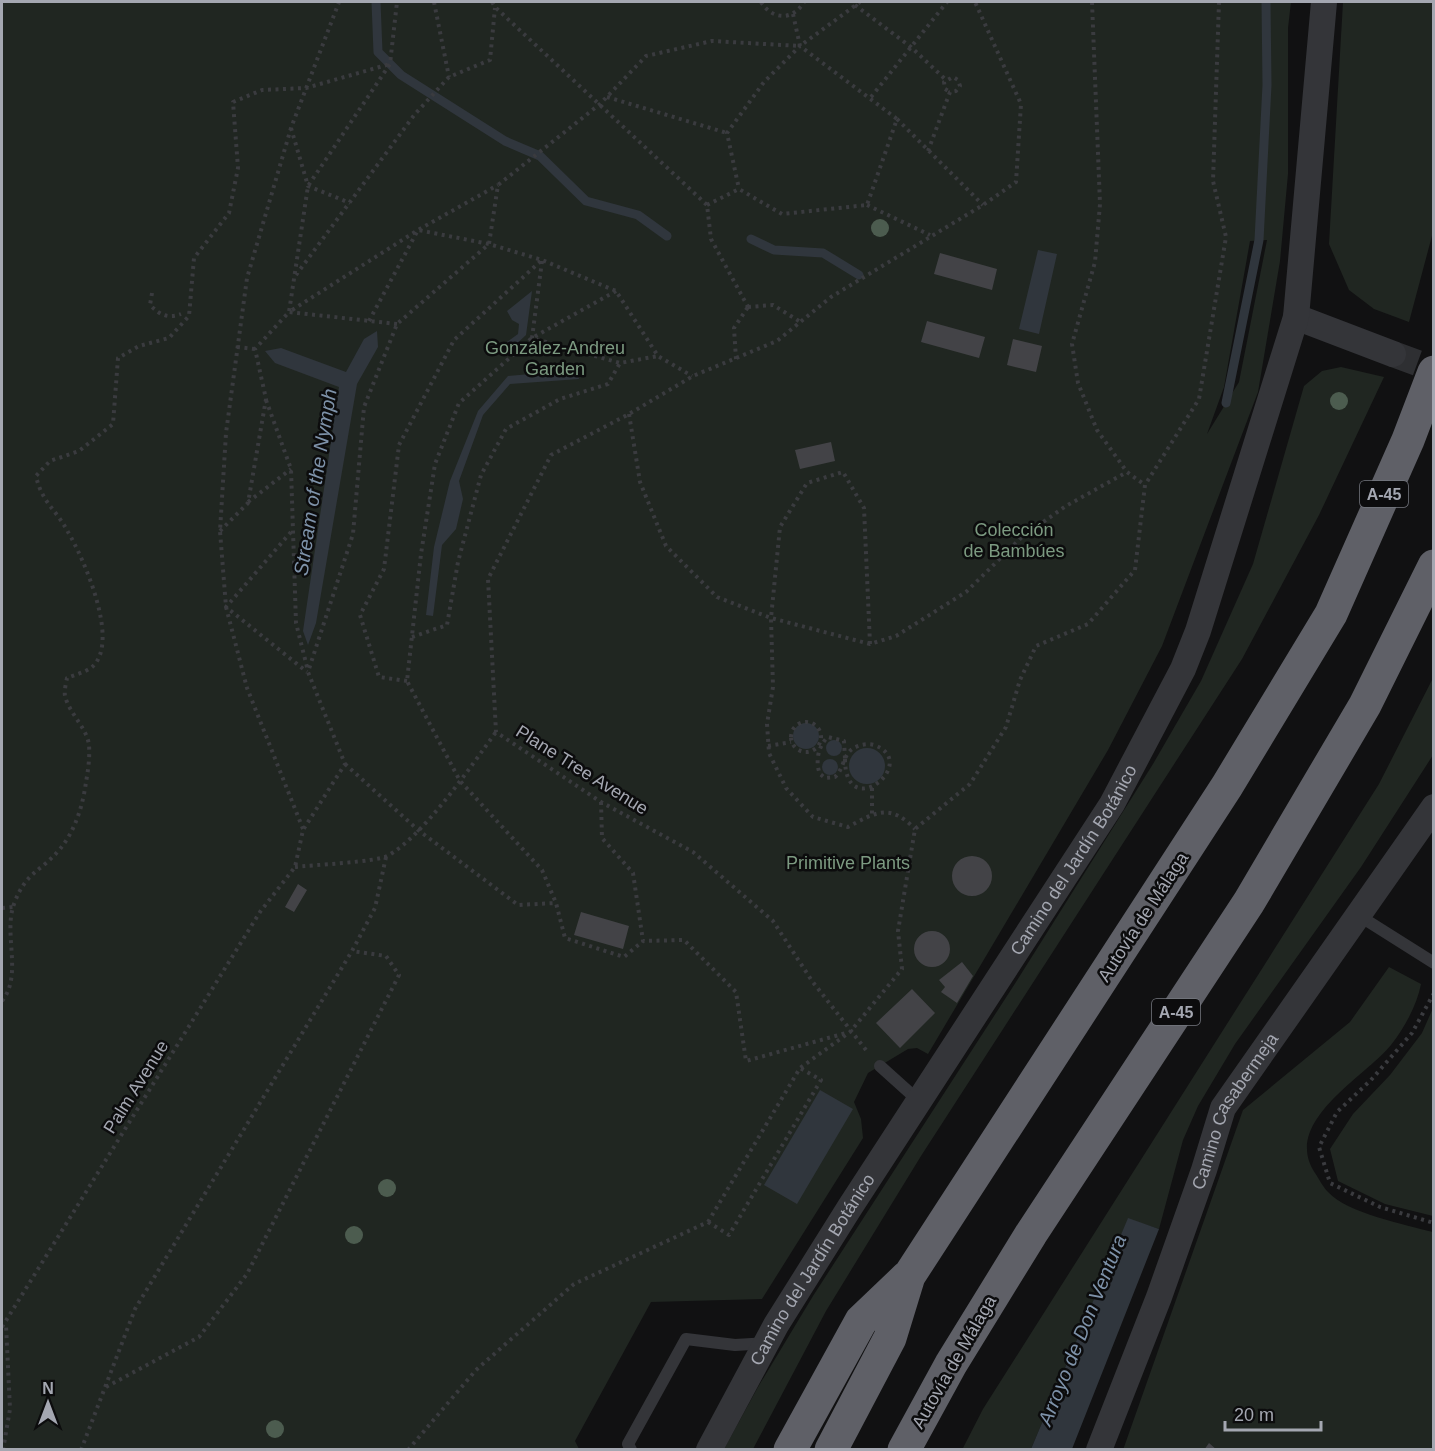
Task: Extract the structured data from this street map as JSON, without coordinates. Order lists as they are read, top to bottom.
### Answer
{
  "streets": {
    "highway": ["A-45", "Autovía de Málaga"],
    "street": ["Camino del Jardín Botánico", "Camino Casabermeja"],
    "path": ["Plane Tree Avenue", "Palm Avenue"]
  },
  "water": ["Stream of the Nymph", "Arroyo de Don Ventura"],
  "parks": ["González-Andreu Garden", "Colección de Bambúes", "Primitive Plants"],
  "scale_bar": "20 m",
  "north": "top"
}
